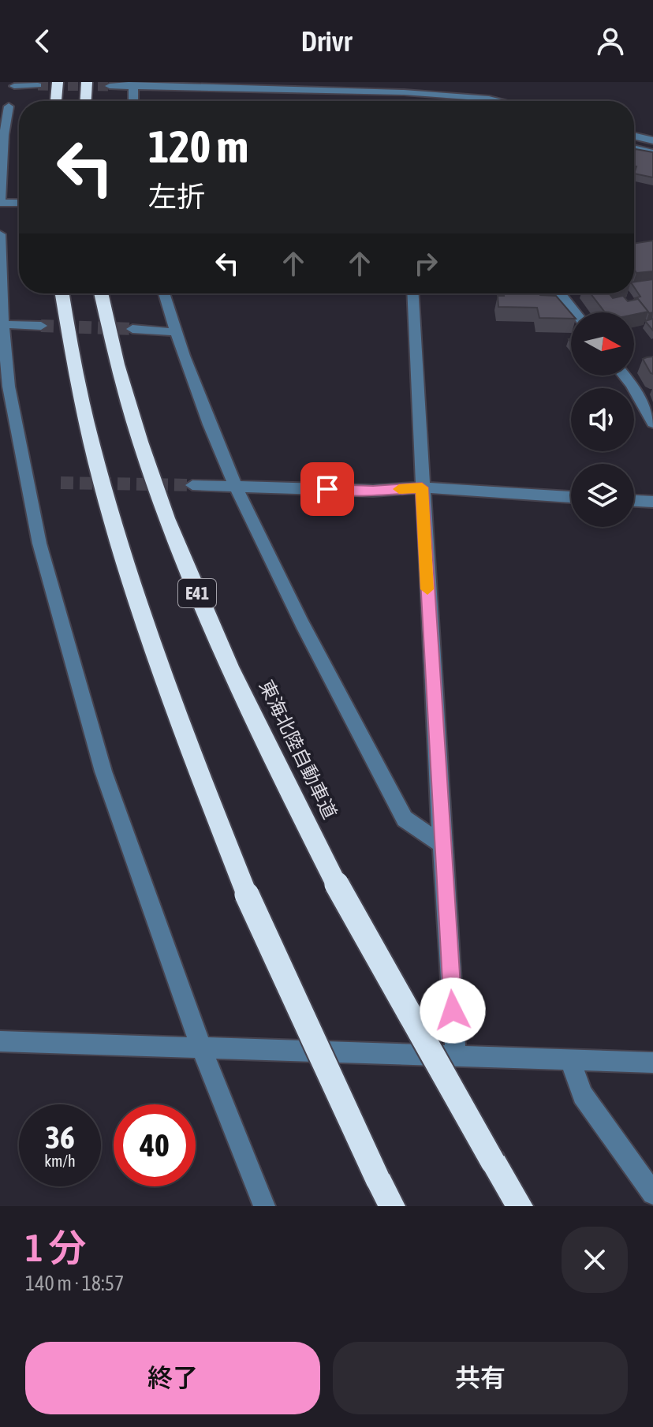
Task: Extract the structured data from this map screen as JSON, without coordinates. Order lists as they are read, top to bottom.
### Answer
{
  "streets": {
    "highway": ["E41", "東海北陸自動車道"]
  },
  "north": "right",
  "page": {
    "header": "Drivr",
    "turn": ["120 m", "左折"],
    "speed": "36 km/h",
    "limit": "40",
    "heading": ["1 分", "140 m · 18:57"],
    "buttons": ["終了", "共有"]
  }
}
